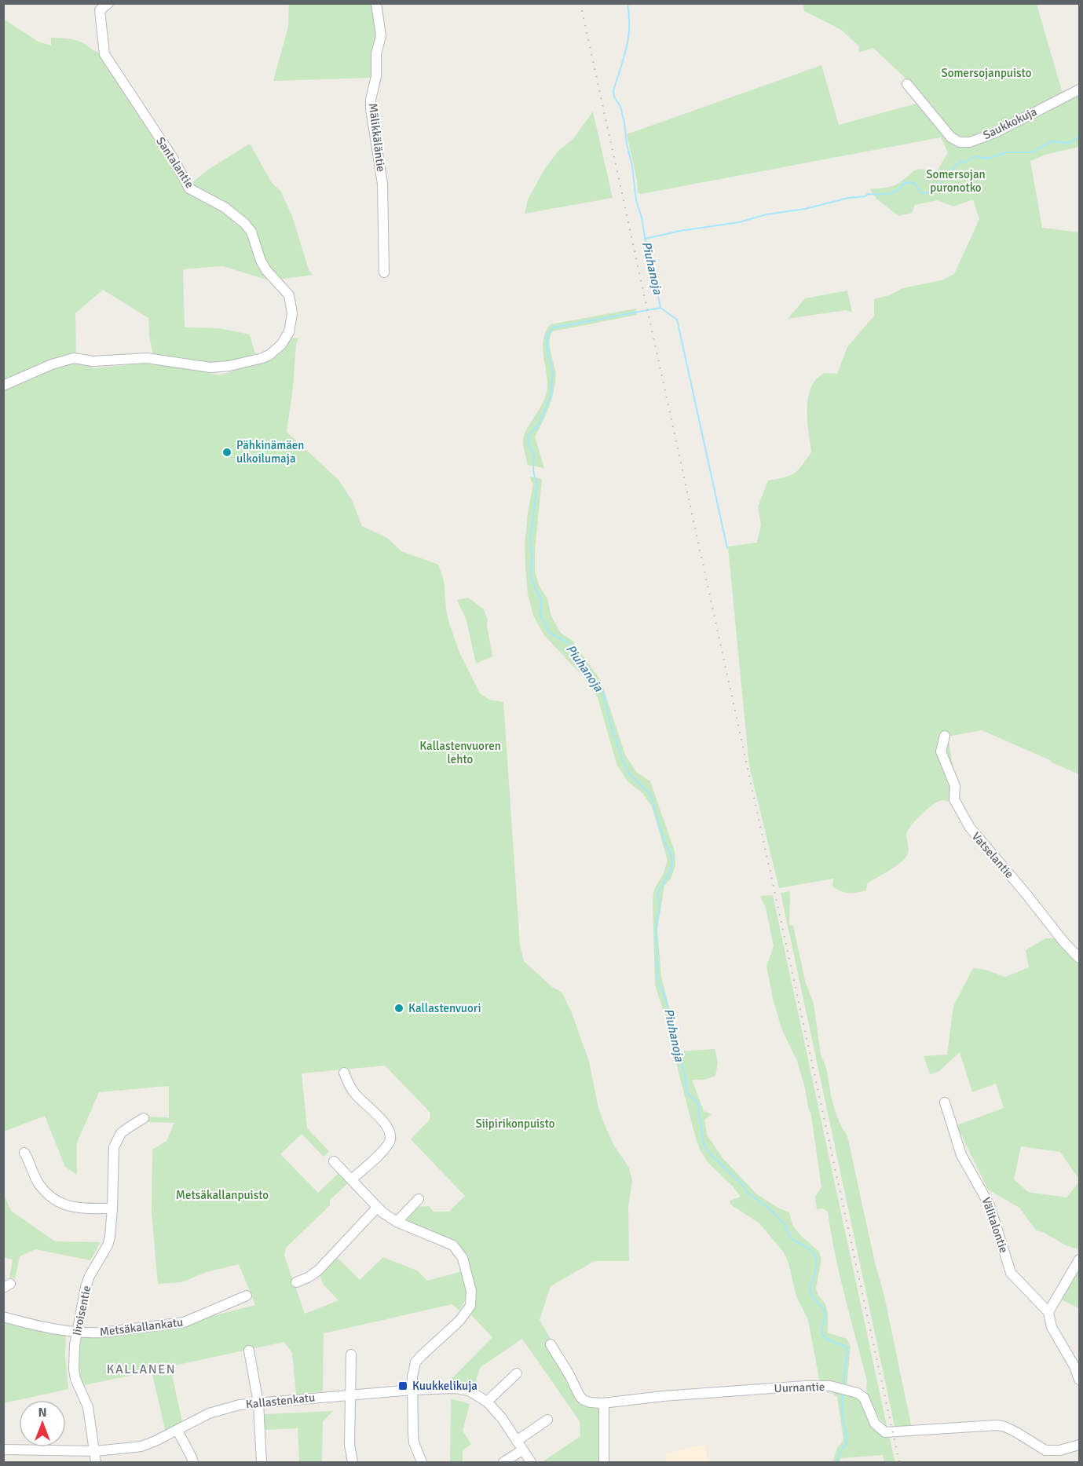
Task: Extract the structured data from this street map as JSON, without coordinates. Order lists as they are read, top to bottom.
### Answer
{
  "streets": {
    "street": [
      "Saukkokuja",
      "Mälikkäläntie",
      "Santalantie",
      "Vatselantie",
      "Välitalontie",
      "Iiroisentie",
      "Metsäkallankatu",
      "Uurnantie",
      "Kallastenkatu"
    ]
  },
  "crossings": [
    ["Iiroisentie", "Metsäkallankatu"],
    ["Iiroisentie", "Kallastenkatu"]
  ],
  "districts": ["KALLANEN"],
  "water": ["Piuhanoja"],
  "parks": [
    "Somersojanpuisto",
    "Somersojan puronotko",
    "Kallastenvuoren lehto",
    "Siipirikonpuisto",
    "Metsäkallanpuisto"
  ],
  "places": {
    "other": ["Pähkinämäen ulkoilumaja", "Kallastenvuori"],
    "transit": ["Kuukkelikuja"]
  },
  "north": "top"
}
